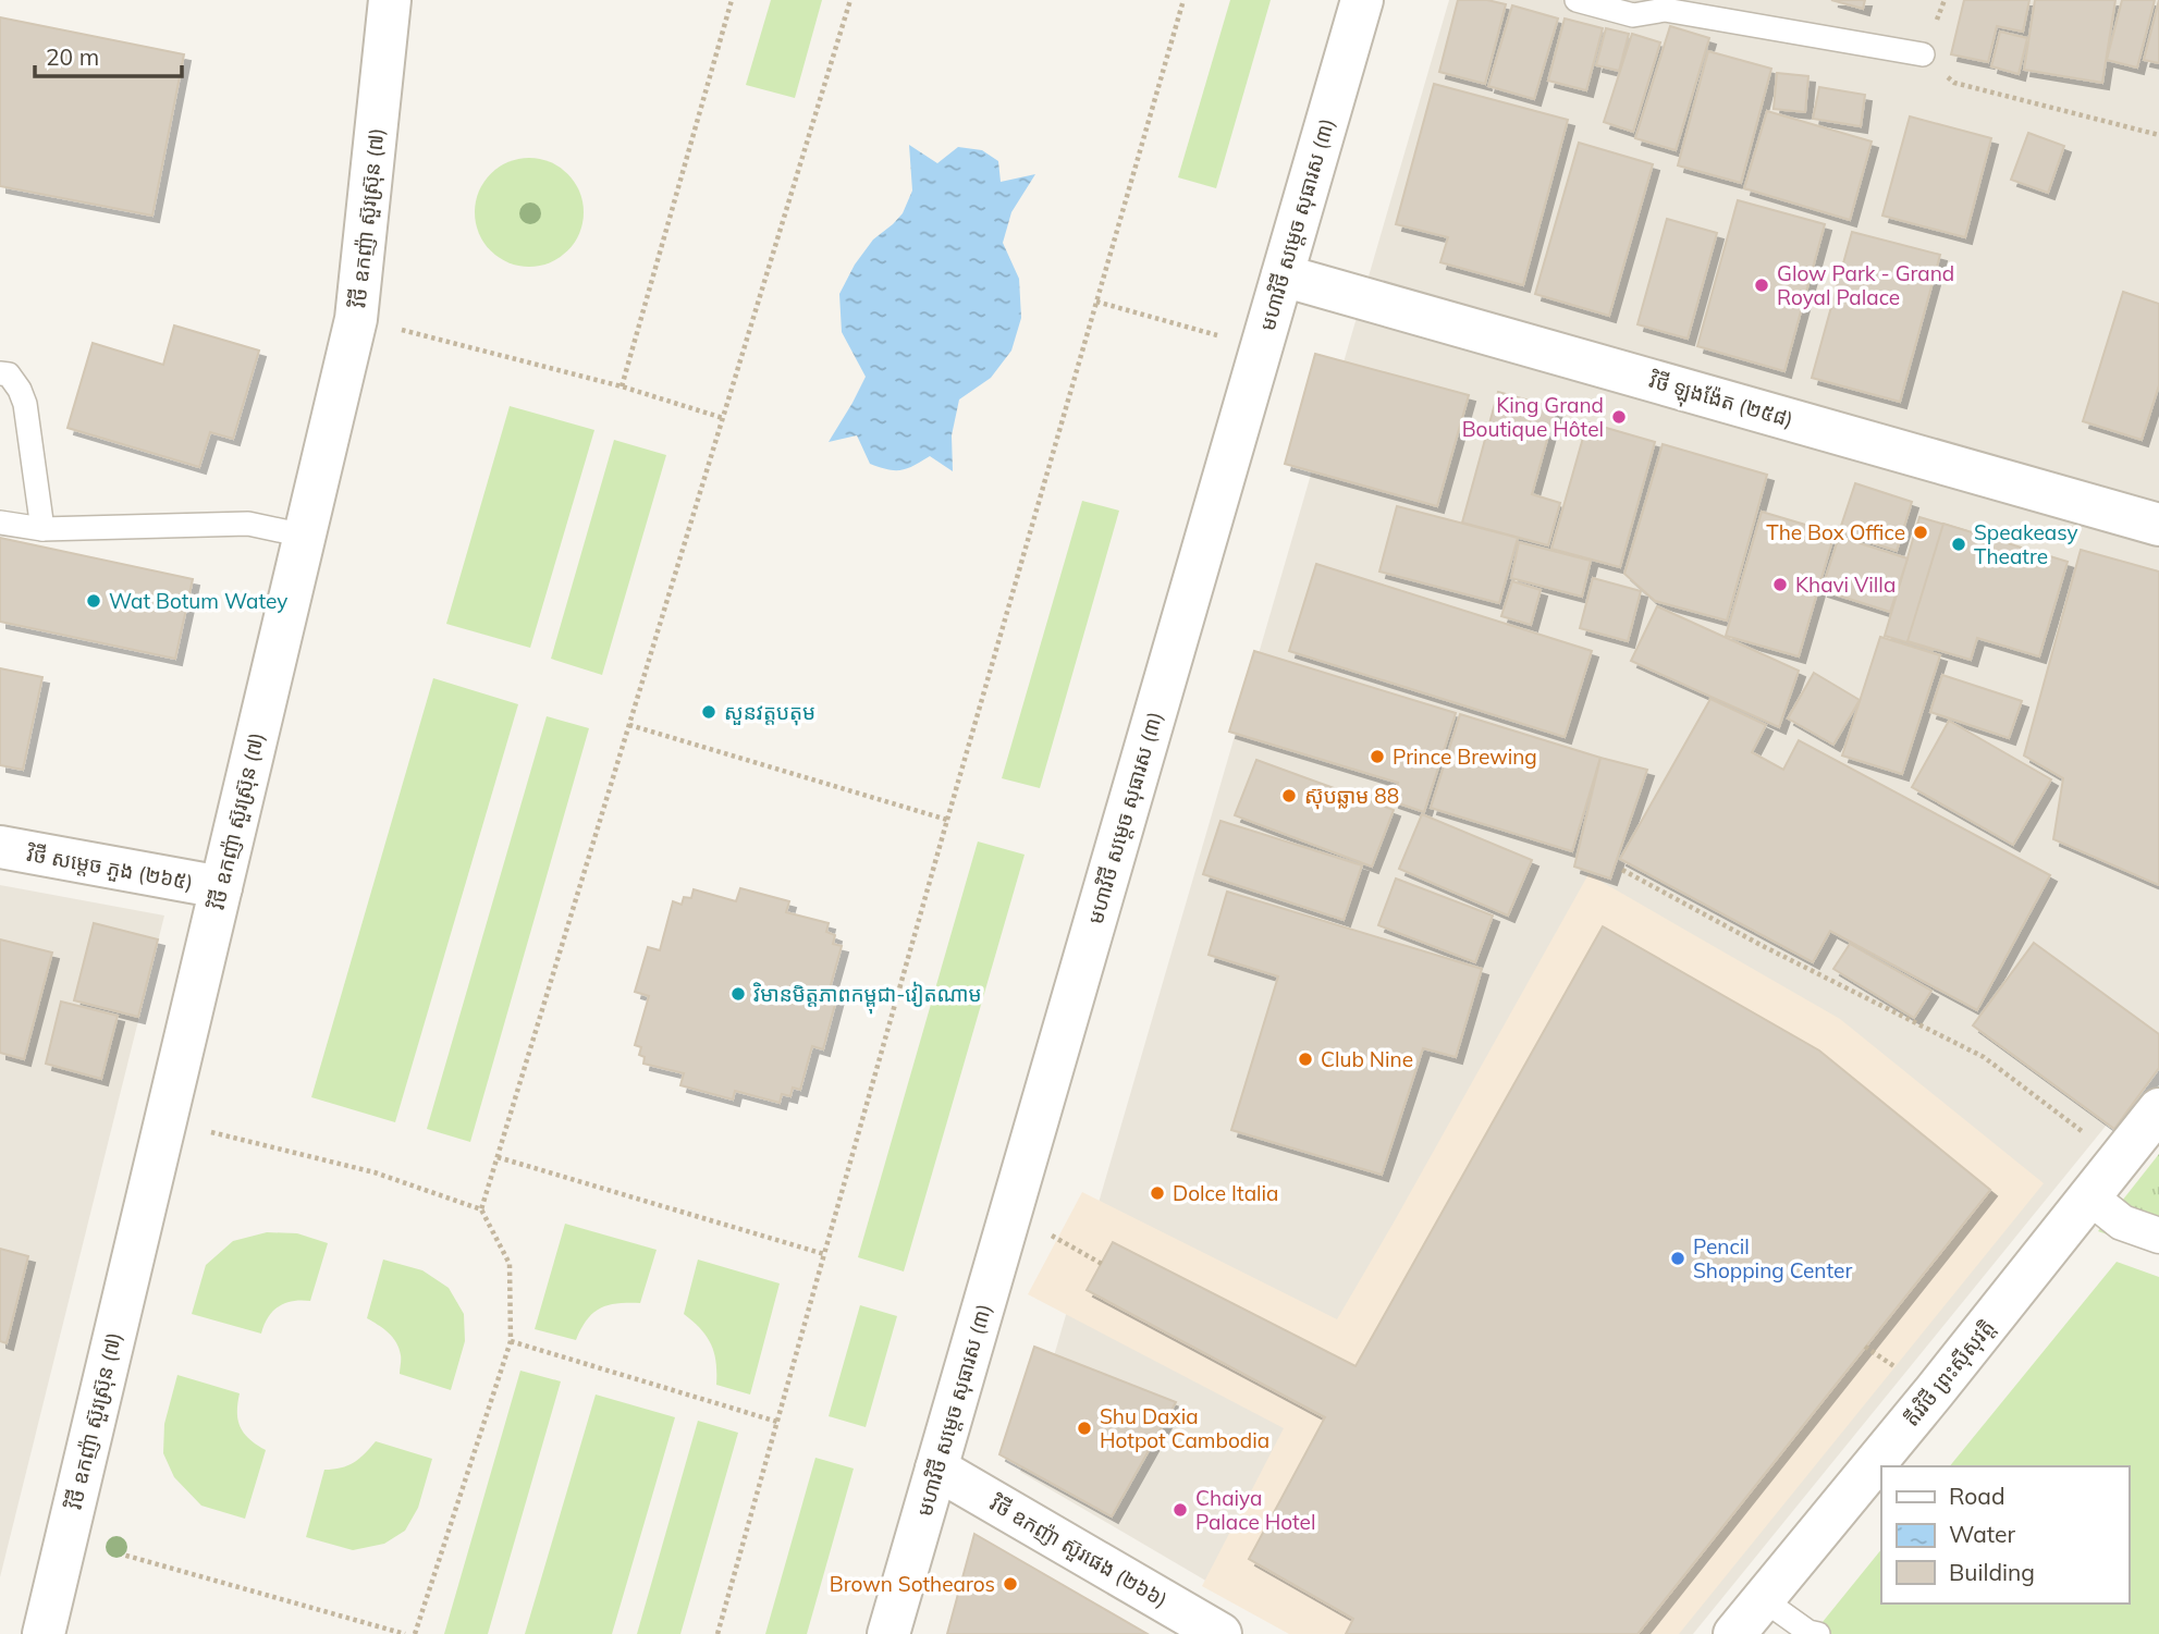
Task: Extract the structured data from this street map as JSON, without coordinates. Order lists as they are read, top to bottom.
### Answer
{
  "streets": {
    "street": [
      "វិថី ឧកញ៉ា ស៊ួរស៊្រុន (៧)",
      "មហាវិថី សម្តេច សុធារស (៣)",
      "វិថី ឡុងង៉ែត (២៥៨)",
      "វិថី សម្តេច ភួង (២៦៥)",
      "តីរវិថី ព្រះស៊ីសុវត្តិ",
      "វិថី ឧកញ៉ា ស៊ួរផេង (២៦៦)"
    ]
  },
  "crossings": [
    ["វិថី ឧកញ៉ា ស៊ួរស៊្រុន (៧)", "វិថី សម្តេច ភួង (២៦៥)"],
    ["មហាវិថី សម្តេច សុធារស (៣)", "វិថី ឡុងង៉ែត (២៥៨)"],
    ["មហាវិថី សម្តេច សុធារស (៣)", "វិថី ឧកញ៉ា ស៊ួរផេង (២៦៦)"]
  ],
  "places": [
    "Glow Park - Grand Royal Palace",
    "King Grand Boutique Hôtel",
    "The Box Office",
    "Speakeasy Theatre",
    "Khavi Villa",
    "Wat Botum Watey",
    "សួនវត្តបតុម",
    "Prince Brewing",
    "ស៊ុបឆ្លាម 88",
    "វិមានមិត្តភាពកម្ពុជា-វៀតណាម",
    "Club Nine",
    "Dolce Italia",
    "Pencil Shopping Center",
    "Shu Daxia Hotpot Cambodia",
    "Chaiya Palace Hotel",
    "Brown Sothearos"
  ],
  "legend": ["Road", "Water", "Building"],
  "scale_bar": "20 m"
}
